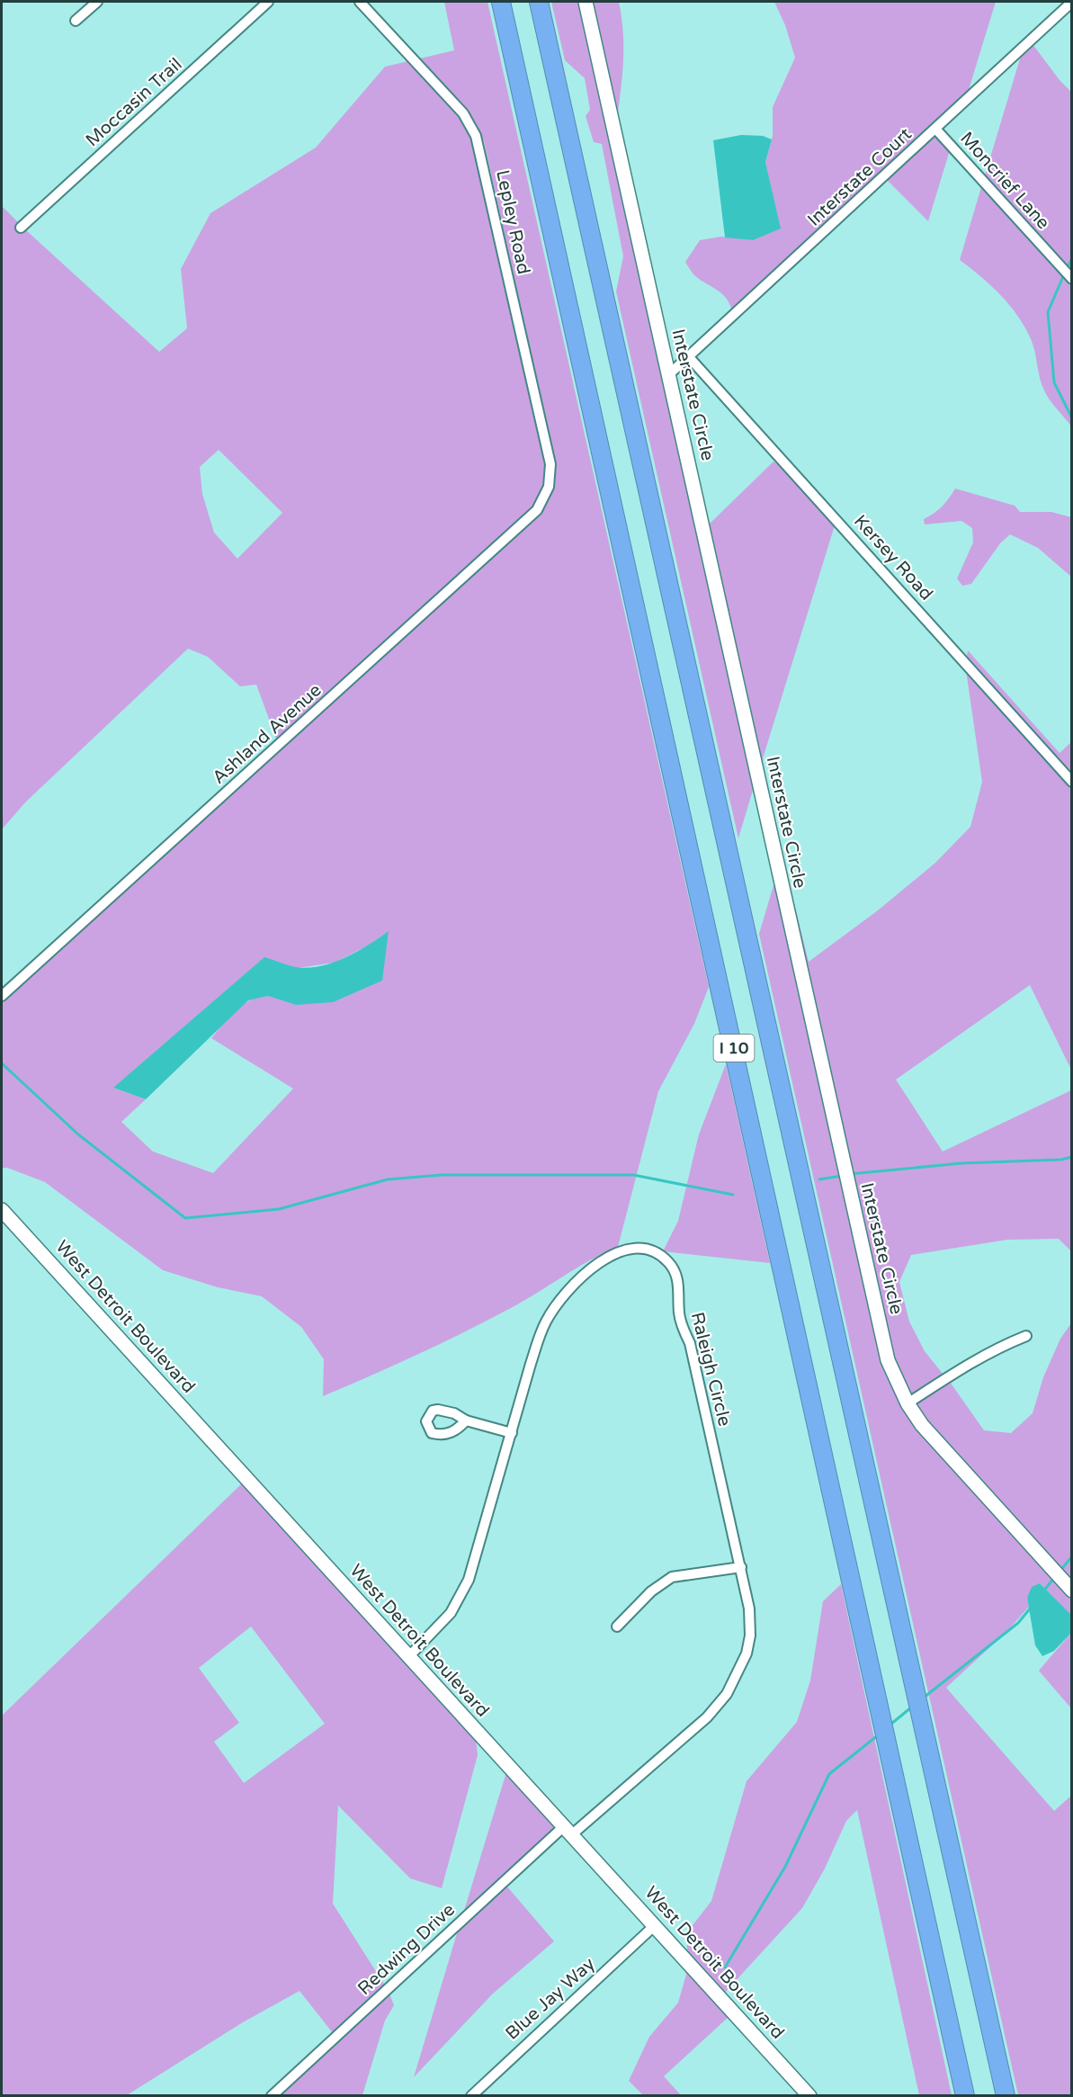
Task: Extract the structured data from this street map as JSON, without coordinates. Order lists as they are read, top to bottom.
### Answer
{
  "streets": {
    "highway": ["I 10"],
    "street": [
      "Moccasin Trail",
      "Interstate Court",
      "Moncrief Lane",
      "Lepley Road",
      "Interstate Circle",
      "Kersey Road",
      "Ashland Avenue",
      "West Detroit Boulevard",
      "Raleigh Circle",
      "Redwing Drive",
      "Blue Jay Way"
    ]
  },
  "crossings": [
    ["Interstate Court", "Moncrief Lane"],
    ["Interstate Court", "Interstate Circle"],
    ["Interstate Court", "Kersey Road"],
    ["Lepley Road", "Ashland Avenue"],
    ["West Detroit Boulevard", "Raleigh Circle"],
    ["West Detroit Boulevard", "Redwing Drive"],
    ["West Detroit Boulevard", "Blue Jay Way"],
    ["Raleigh Circle", "Redwing Drive"]
  ]
}
